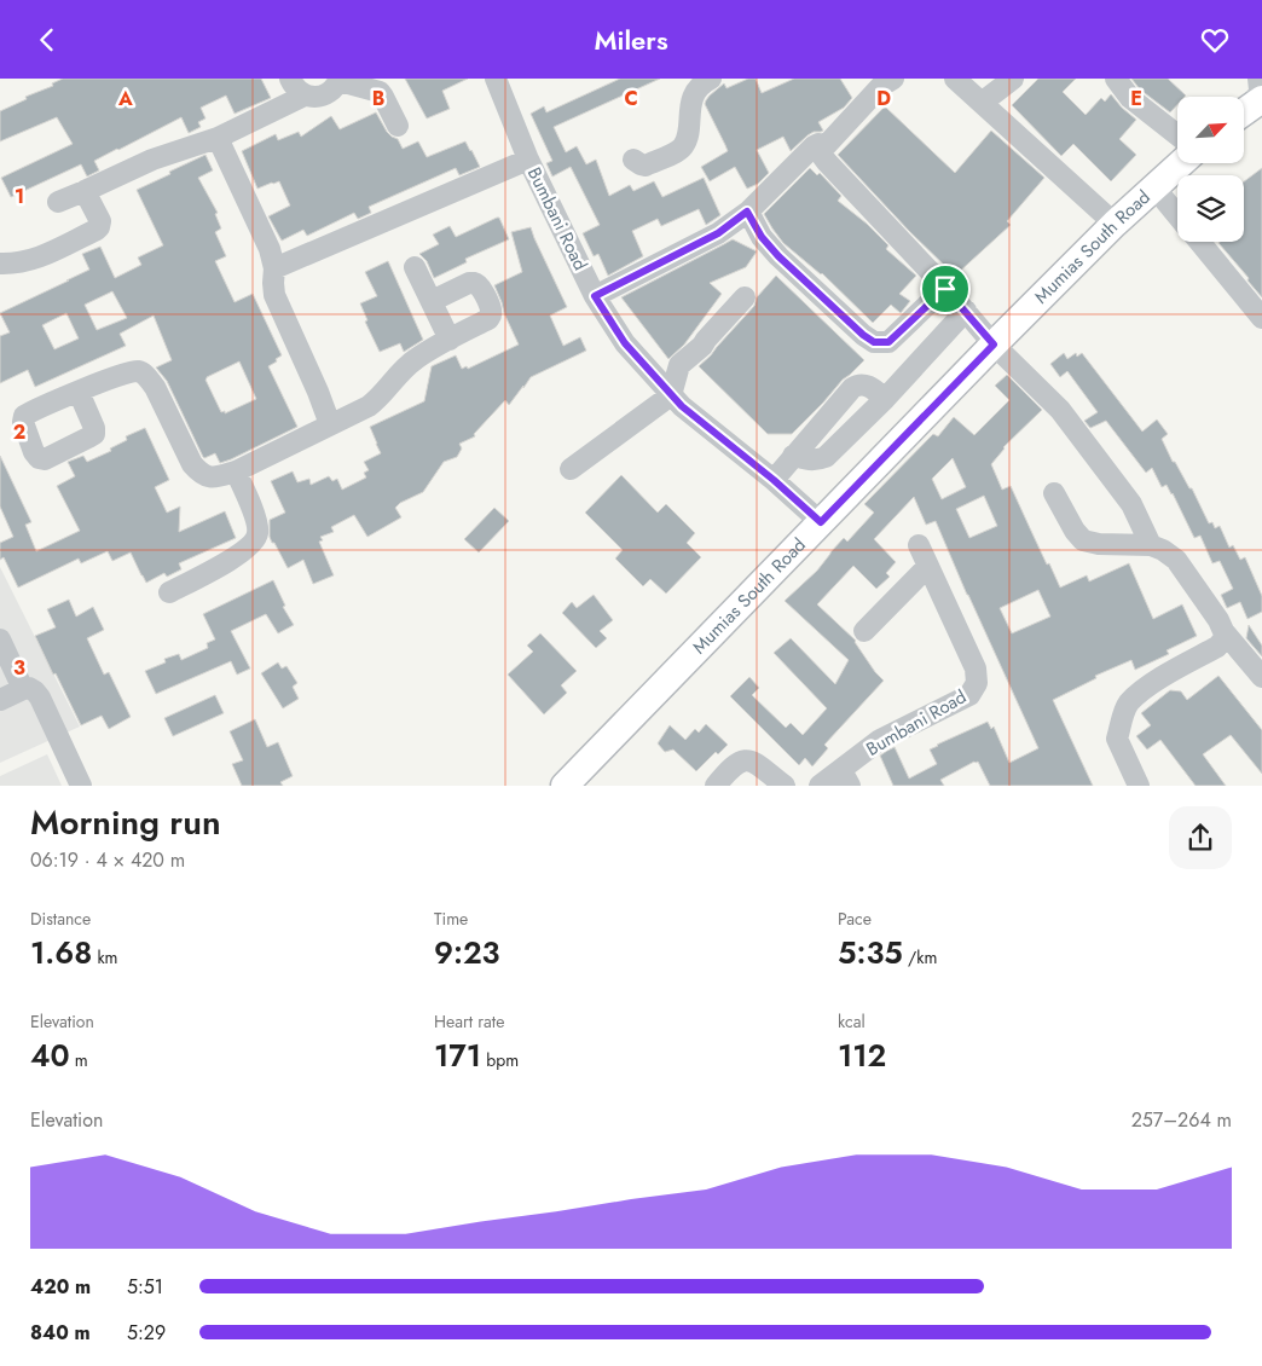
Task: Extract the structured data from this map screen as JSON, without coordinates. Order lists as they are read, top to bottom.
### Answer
{
  "streets": {
    "main road": ["Mumias South Road"],
    "street": ["Bumbani Road"]
  },
  "crossings": [
    ["Bumbani Road", "Mumias South Road"]
  ],
  "north": "top right",
  "page": {
    "header": "Milers",
    "heading": ["Morning run", "06:19 · 4 × 420 m"],
    "stats": [
      ["Distance", "1.68 km"],
      ["Time", "9:23"],
      ["Pace", "5:35 /km"],
      ["Elevation", "40 m"],
      ["Heart rate", "171 bpm"],
      ["kcal", "112"]
    ],
    "chart": ["Elevation", "257–264 m"],
    "list": [
      {
        "name": "420 m",
        "note": "5:51"
      },
      {
        "name": "840 m",
        "note": "5:29"
      }
    ]
  },
  "grid": {
    "columns": [
      "A",
      "B",
      "C",
      "D",
      "E"
    ],
    "rows": ["1", "2", "3"]
  }
}
